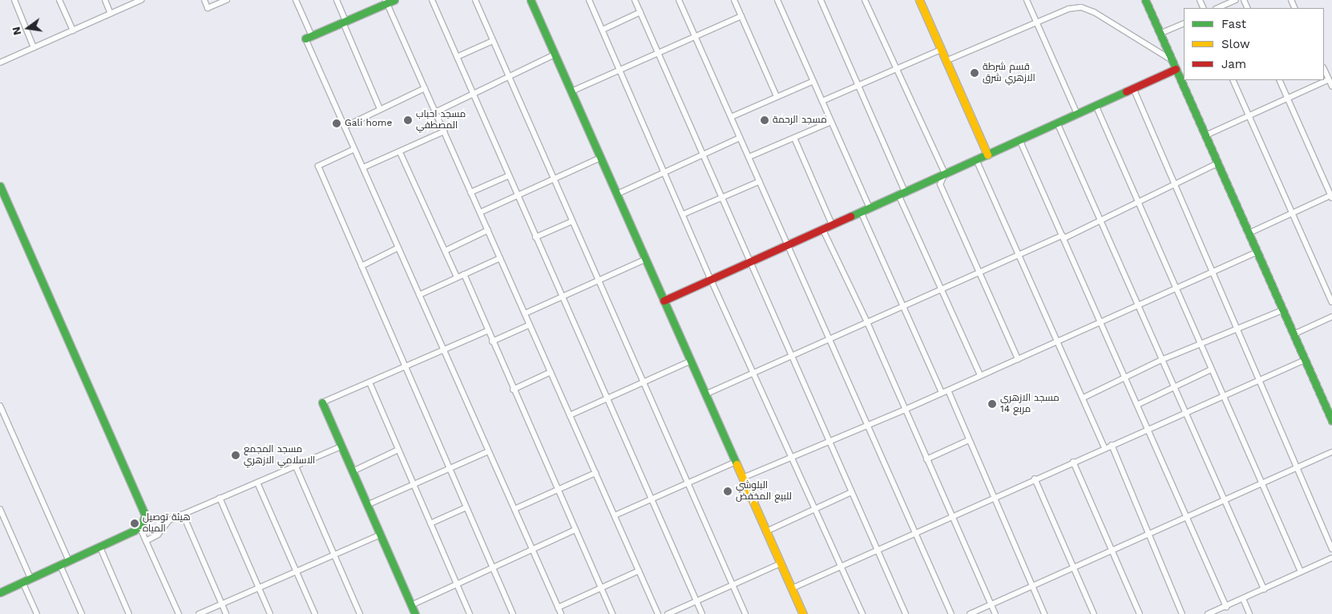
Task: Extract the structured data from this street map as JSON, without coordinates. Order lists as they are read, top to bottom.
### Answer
{
  "places": [
    "قسم شرطة الازهري شرق",
    "مسجد احباب المصطفي",
    "مسجد الرحمة",
    "Gali home",
    "مسجد الازهري مربع 14",
    "مسجد المجمع الاسلامي الازهري",
    "البلوشي للبيع المخفض",
    "هيئة توصيل المياه"
  ],
  "legend": ["Fast", "Slow", "Jam"],
  "north": "left"
}
